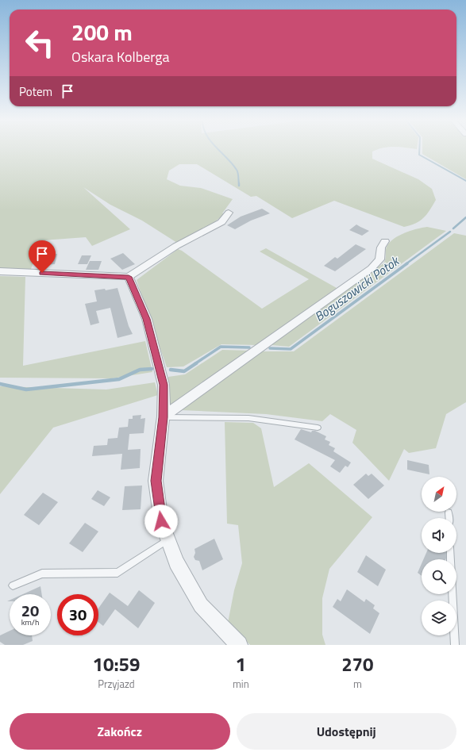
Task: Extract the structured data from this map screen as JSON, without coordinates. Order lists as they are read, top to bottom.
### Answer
{
  "water": ["Boguszowicki Potok"],
  "north": "top right",
  "page": {
    "turn": ["200 m", "Oskara Kolberga"],
    "then": "Potem",
    "speed": "20 km/h",
    "limit": "30",
    "eta": [
      "10:59",
      "Przyjazd",
      "1",
      "min",
      "270",
      "m"
    ],
    "buttons": ["Zakończ", "Udostępnij"]
  }
}
